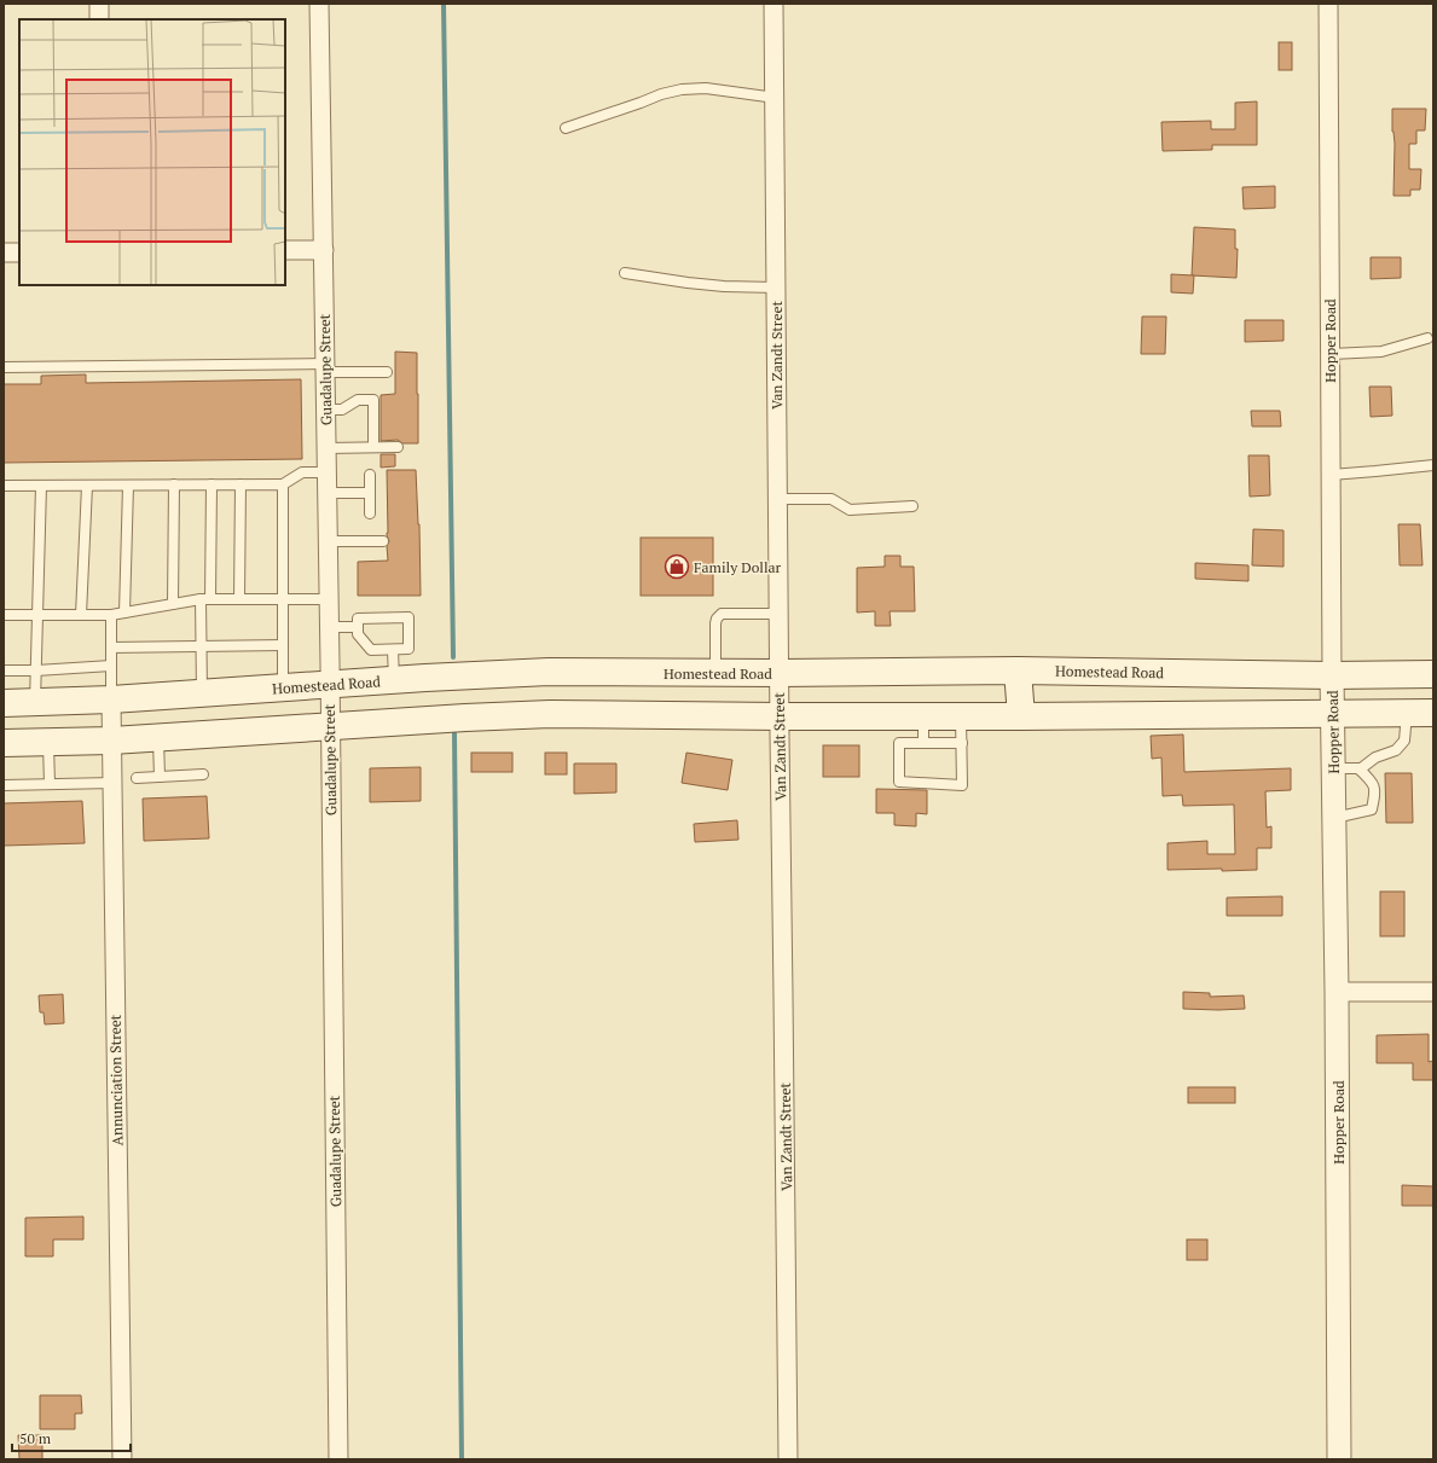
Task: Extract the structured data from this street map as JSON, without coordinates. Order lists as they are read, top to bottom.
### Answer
{
  "streets": {
    "main road": ["Homestead Road"],
    "street": [
      "Hopper Road",
      "Van Zandt Street",
      "Guadalupe Street",
      "Annunciation Street"
    ]
  },
  "crossings": [
    ["Hopper Road", "Homestead Road"],
    ["Van Zandt Street", "Homestead Road"],
    ["Guadalupe Street", "Homestead Road"],
    ["Homestead Road", "Annunciation Street"]
  ],
  "places": {
    "shop": ["Family Dollar"]
  },
  "scale_bar": "50 m"
}
